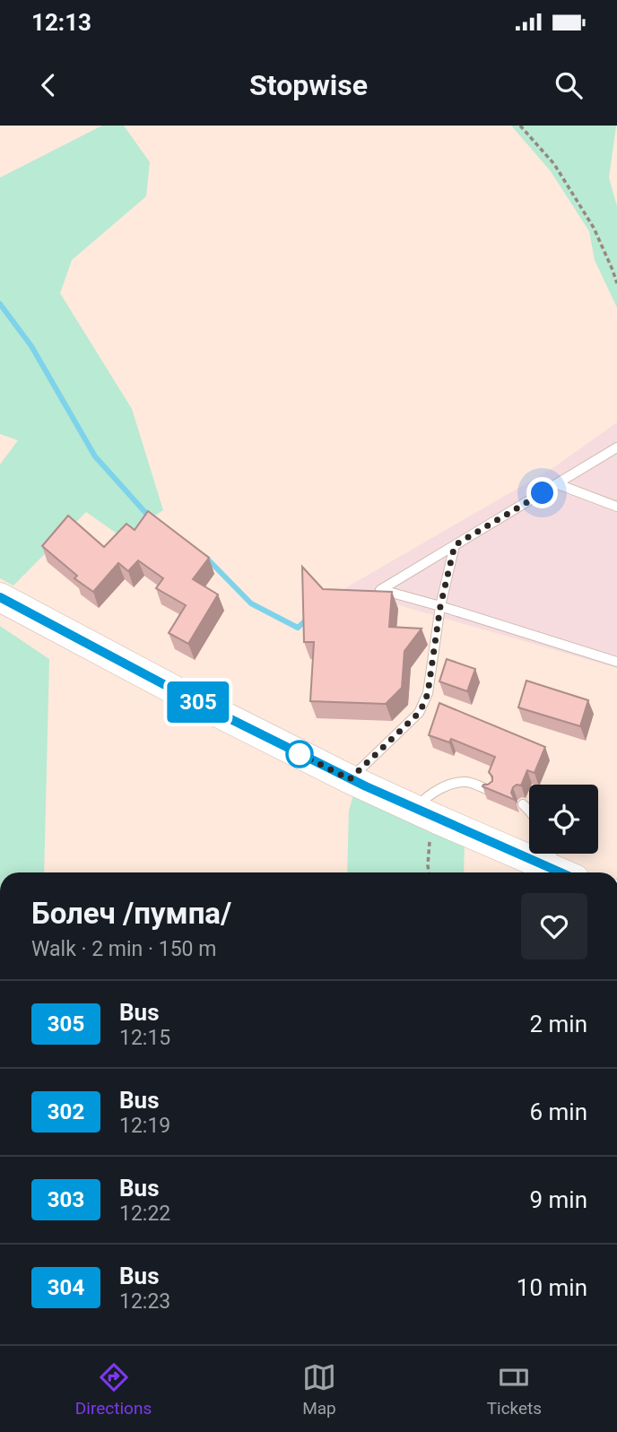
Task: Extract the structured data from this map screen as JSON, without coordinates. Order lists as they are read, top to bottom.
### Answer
{
  "lines": ["bus line 305"],
  "page": {
    "status": "12:13",
    "header": "Stopwise",
    "on_map": "305",
    "heading": ["Болеч /пумпа/", "Walk · 2 min · 150 m"],
    "list": [
      {
        "mark": "305",
        "name": "Bus",
        "note": "12:15",
        "value": "2 min"
      },
      {
        "mark": "302",
        "name": "Bus",
        "note": "12:19",
        "value": "6 min"
      },
      {
        "mark": "303",
        "name": "Bus",
        "note": "12:22",
        "value": "9 min"
      },
      {
        "mark": "304",
        "name": "Bus",
        "note": "12:23",
        "value": "10 min"
      }
    ],
    "tabs": ["Directions", "Map", "Tickets"]
  }
}
